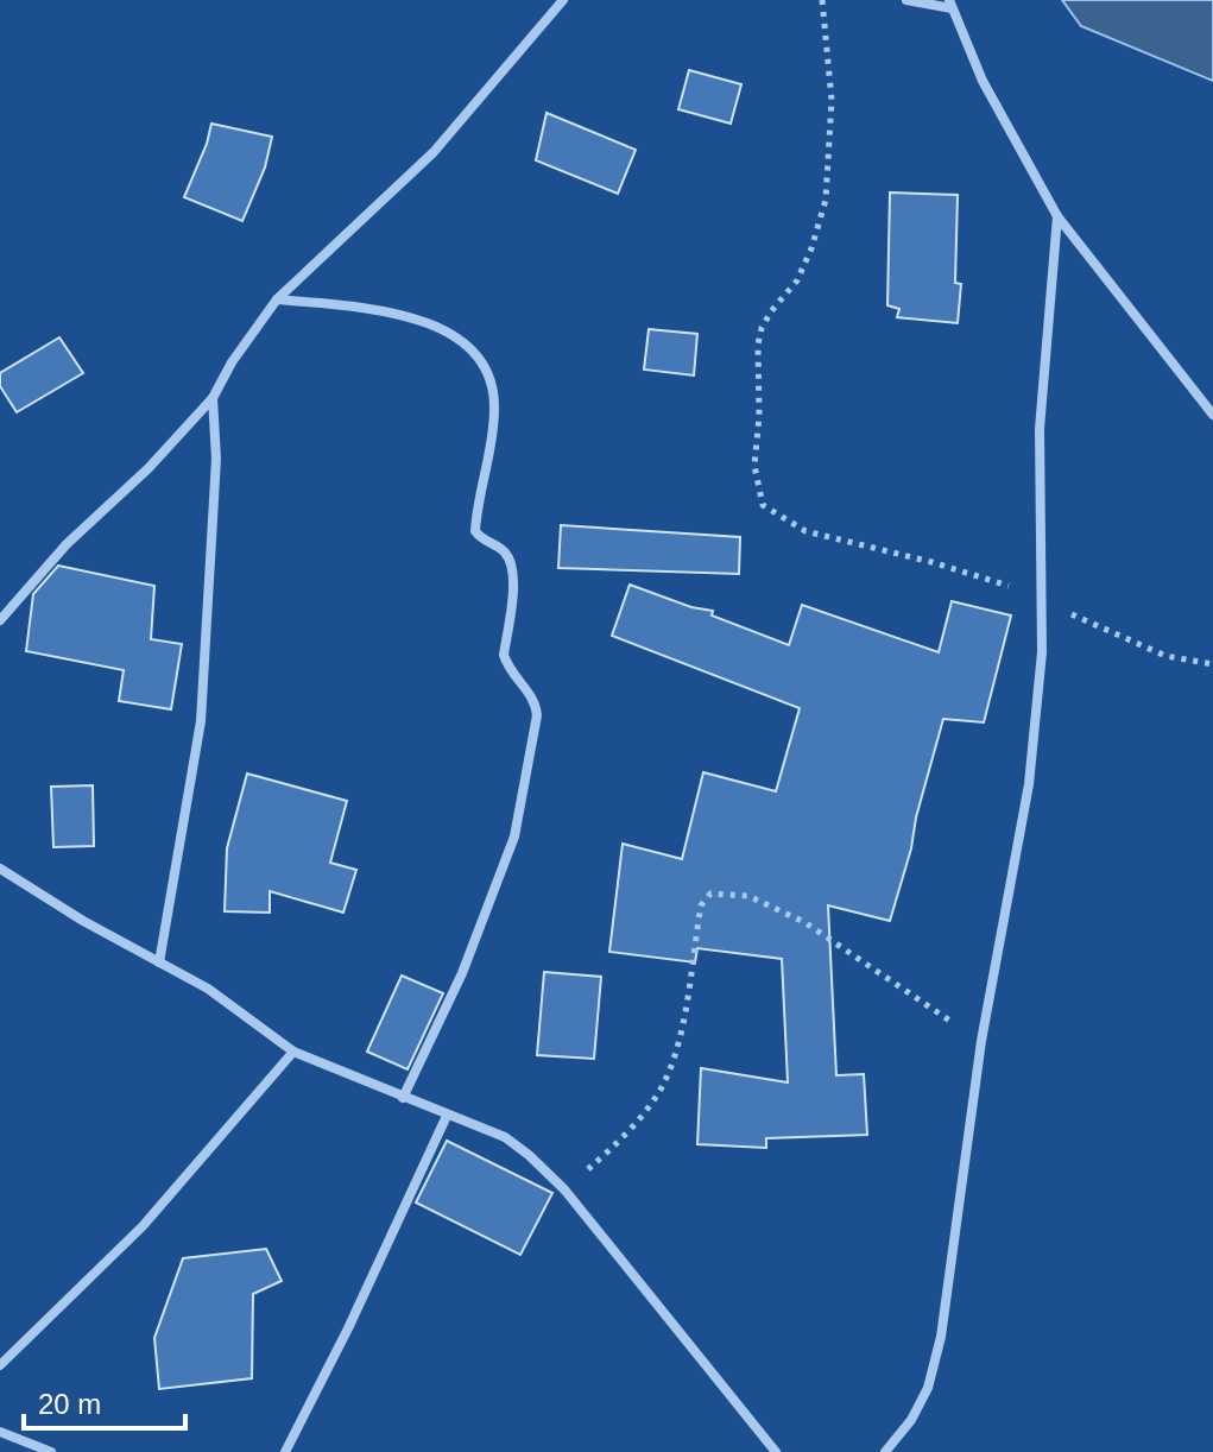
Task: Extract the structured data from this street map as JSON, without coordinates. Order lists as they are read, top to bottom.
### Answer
{
  "scale_bar": "20 m"
}
